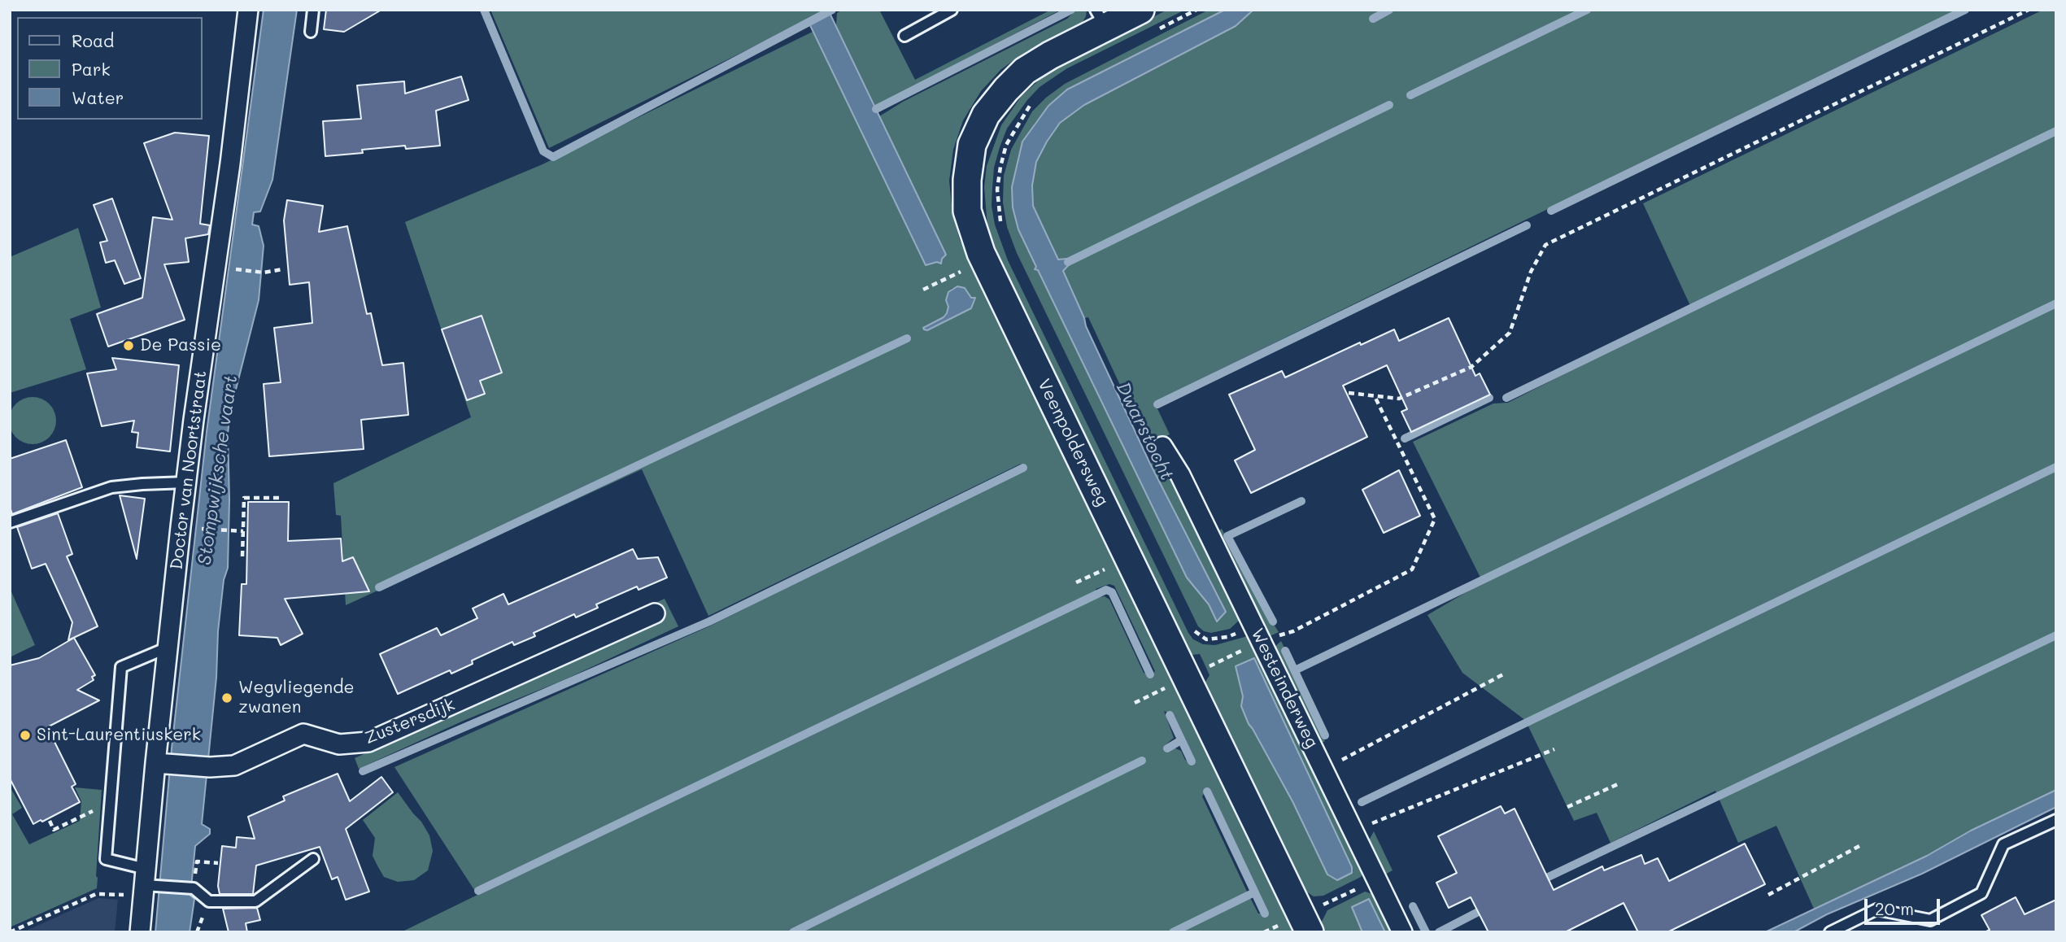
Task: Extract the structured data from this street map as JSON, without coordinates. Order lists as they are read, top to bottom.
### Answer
{
  "streets": {
    "street": [
      "Veenpoldersweg",
      "Doctor van Noortstraat",
      "Westeinderweg",
      "Zustersdijk"
    ]
  },
  "crossings": [
    ["Doctor van Noortstraat", "Zustersdijk"]
  ],
  "water": ["Dwarstocht", "Stompwijksche vaart"],
  "places": ["De Passie", "Wegvliegende zwanen", "Sint-Laurentiuskerk"],
  "legend": ["Road", "Park", "Water"],
  "scale_bar": "20 m"
}
